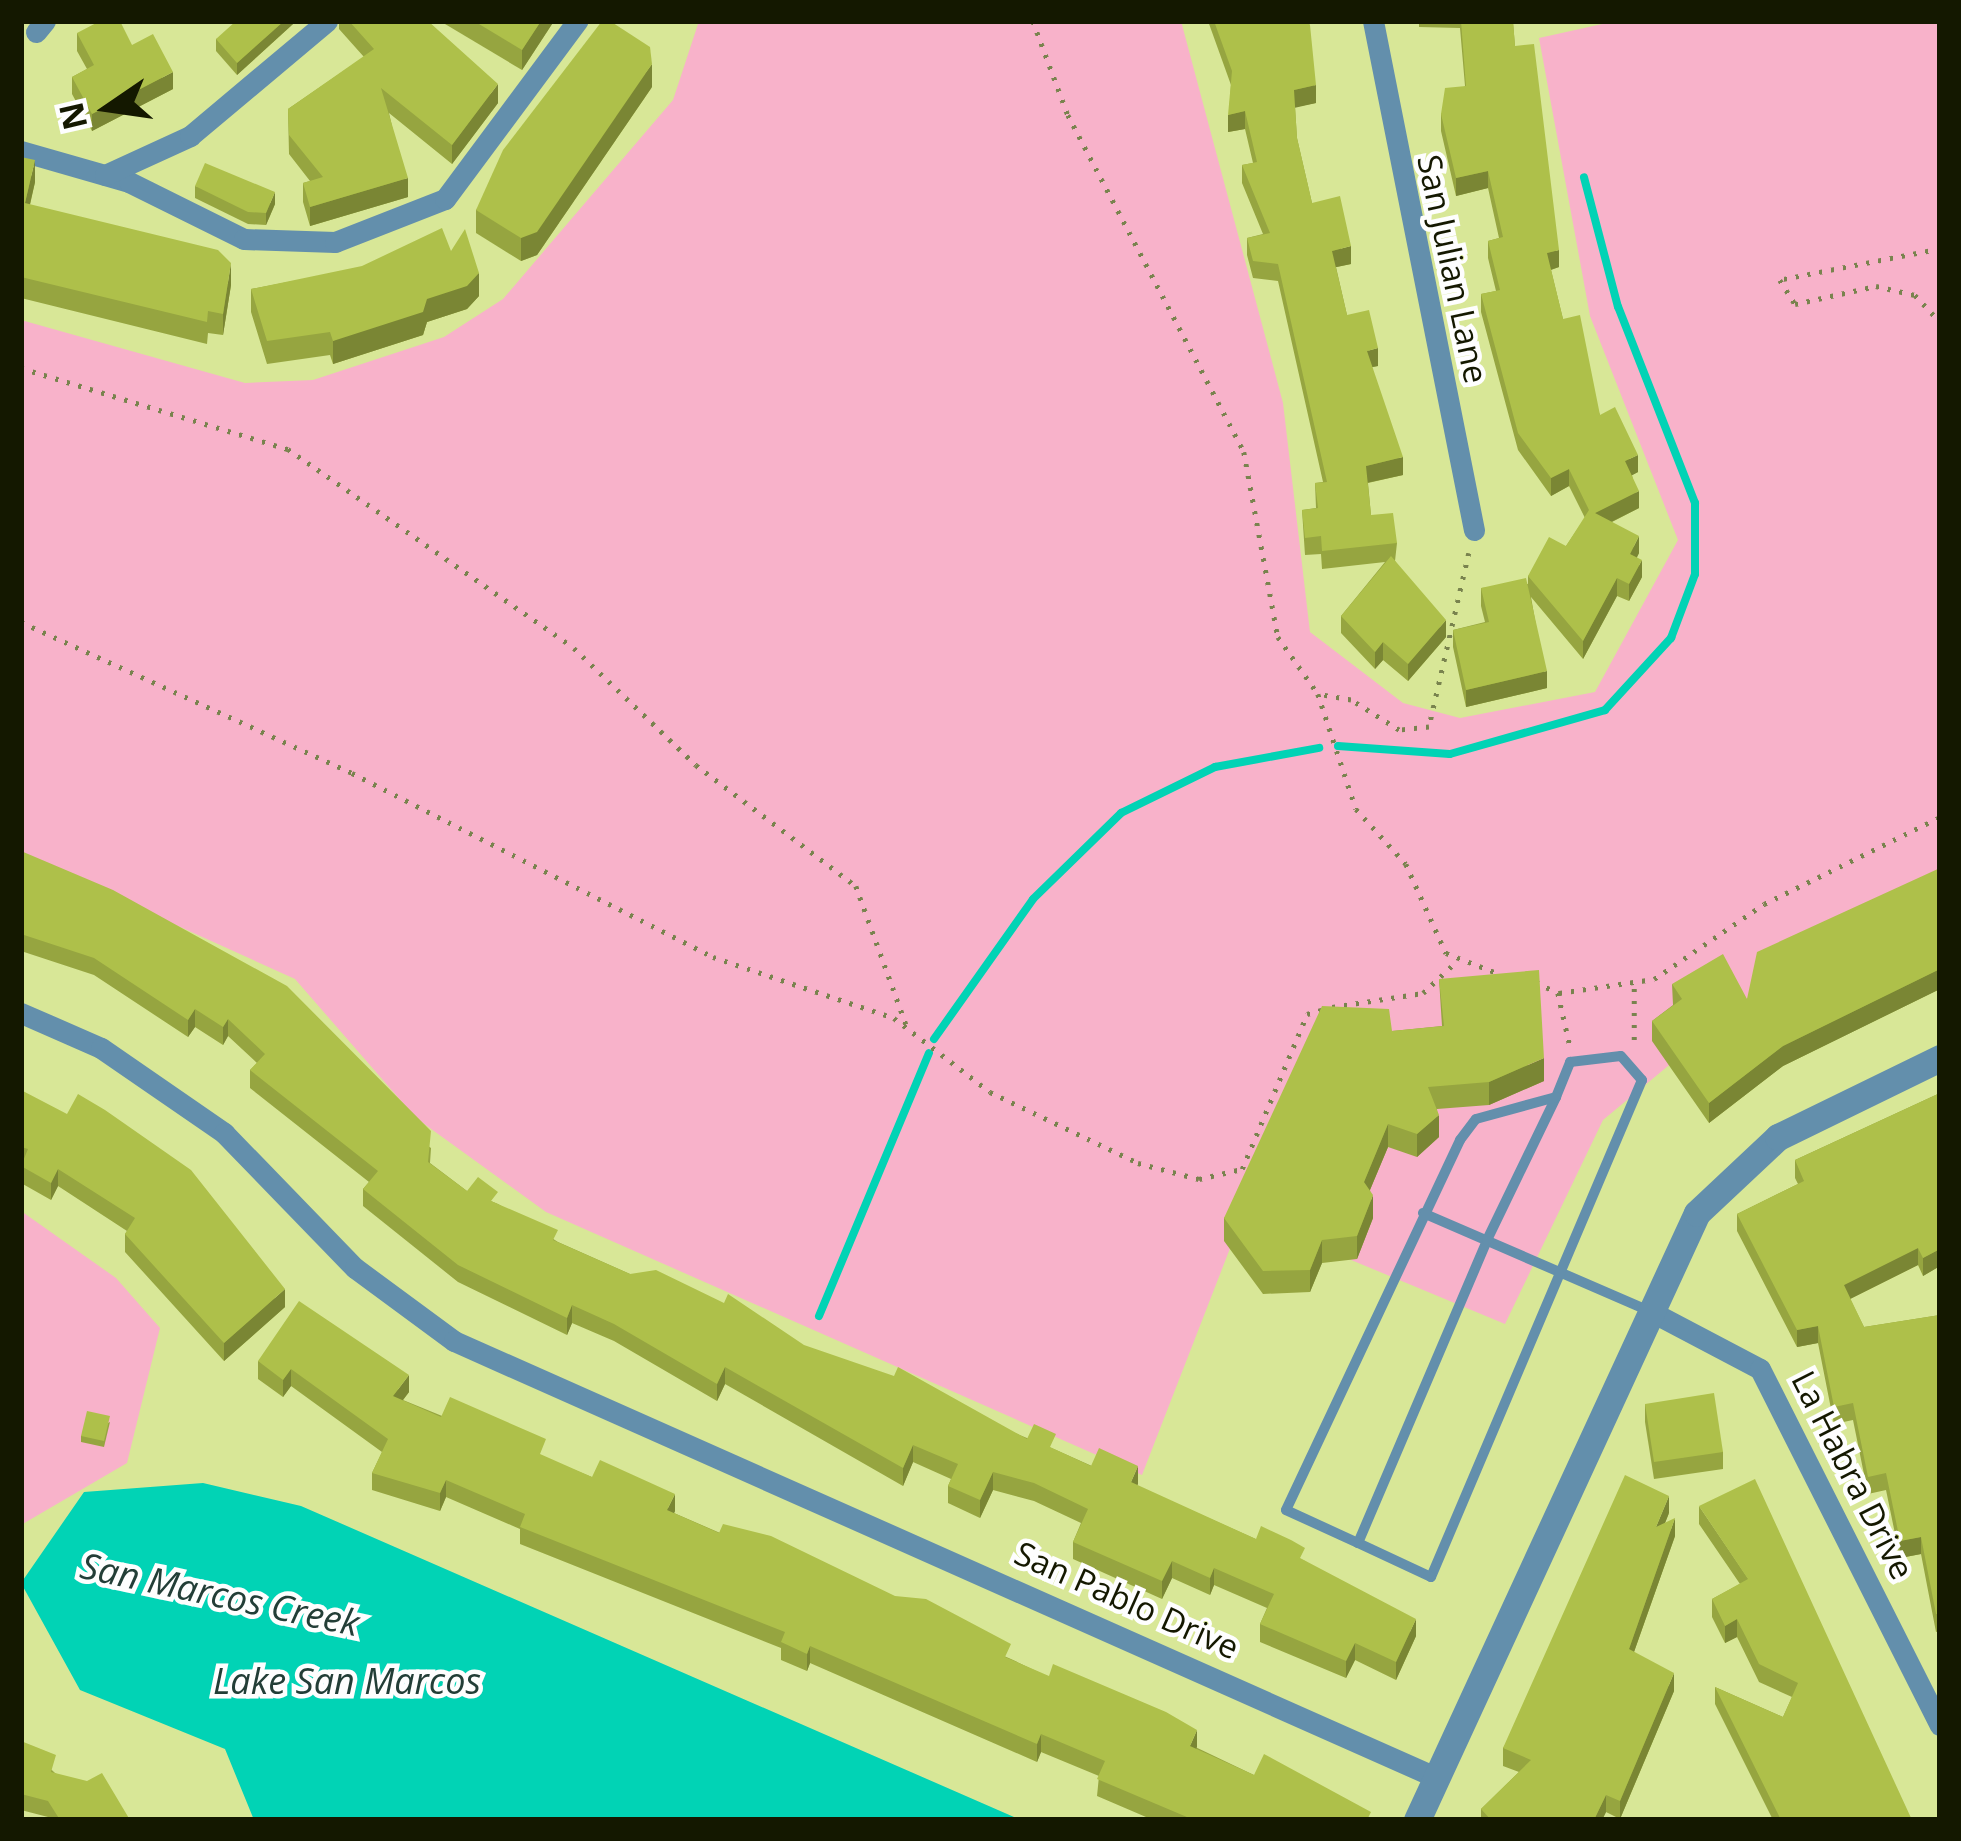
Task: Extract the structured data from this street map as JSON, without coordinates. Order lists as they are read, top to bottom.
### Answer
{
  "streets": {
    "street": ["San Julian Lane", "La Habra Drive", "San Pablo Drive"]
  },
  "water": ["San Marcos Creek", "Lake San Marcos"],
  "north": "left"
}
